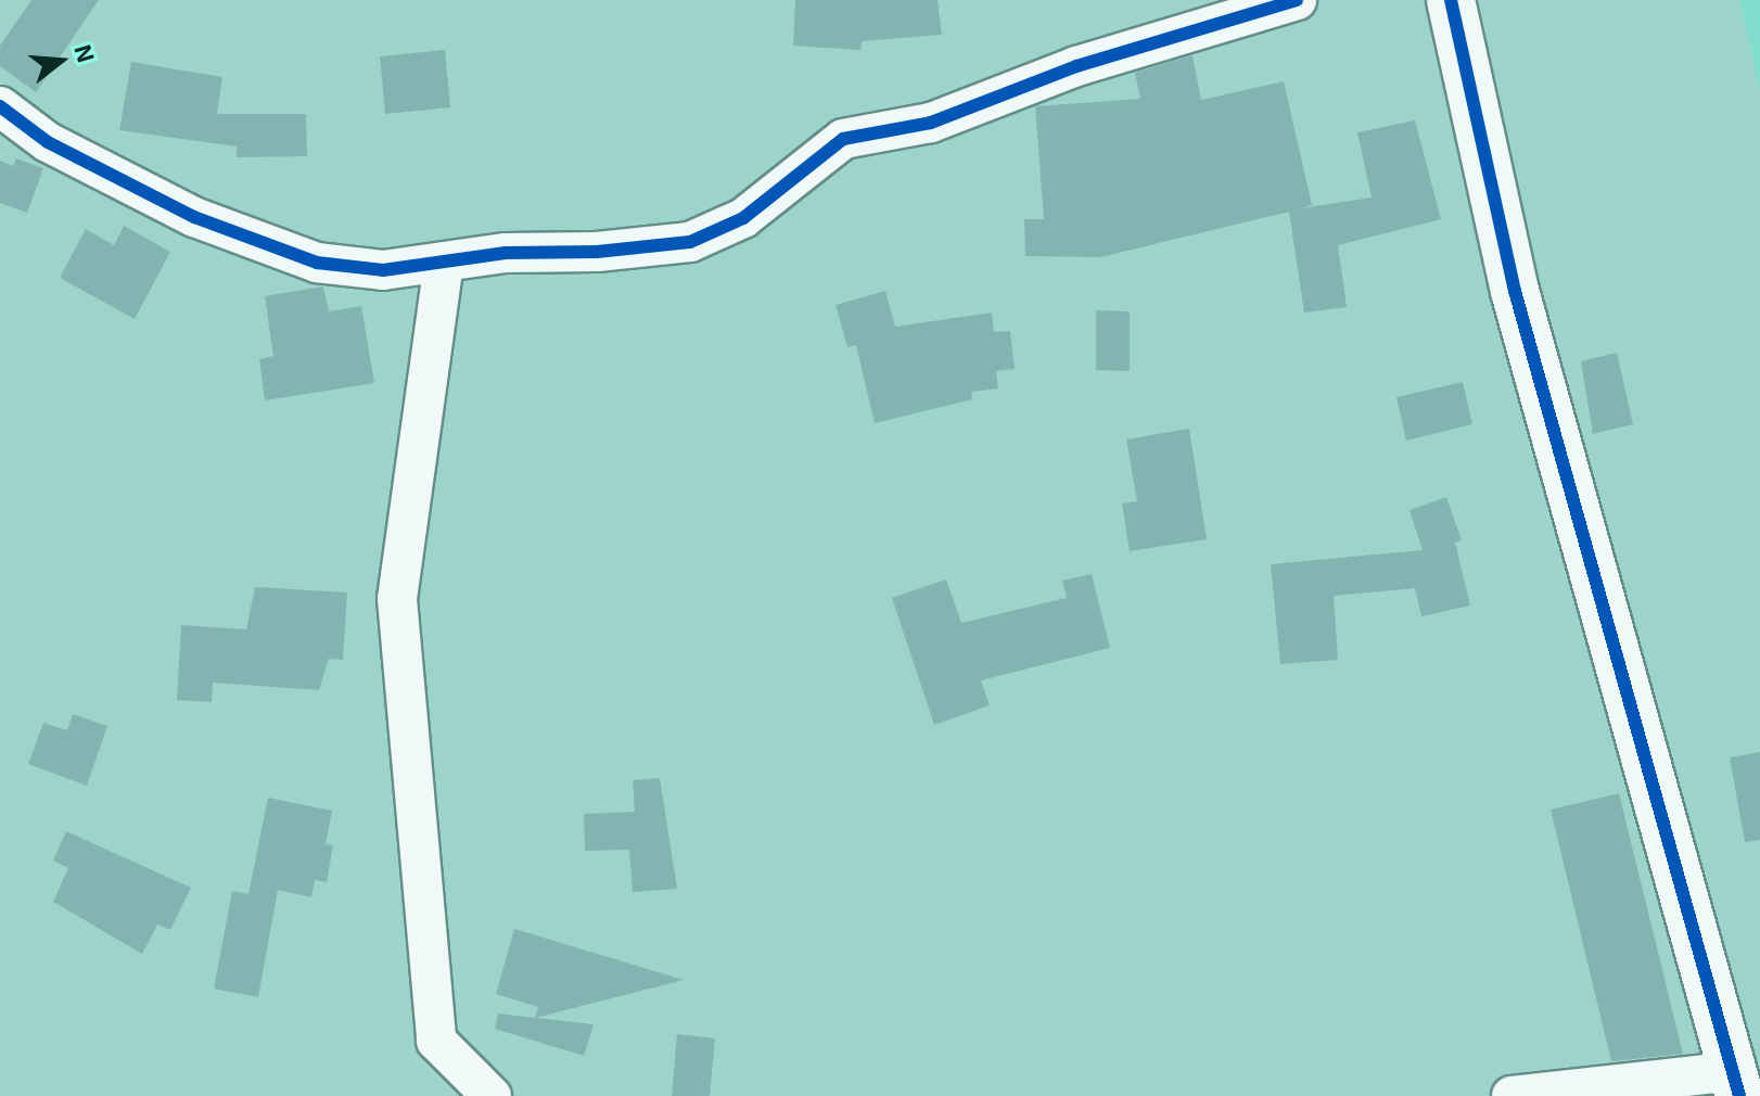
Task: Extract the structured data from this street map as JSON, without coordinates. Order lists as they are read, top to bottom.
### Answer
{
  "north": "right"
}
